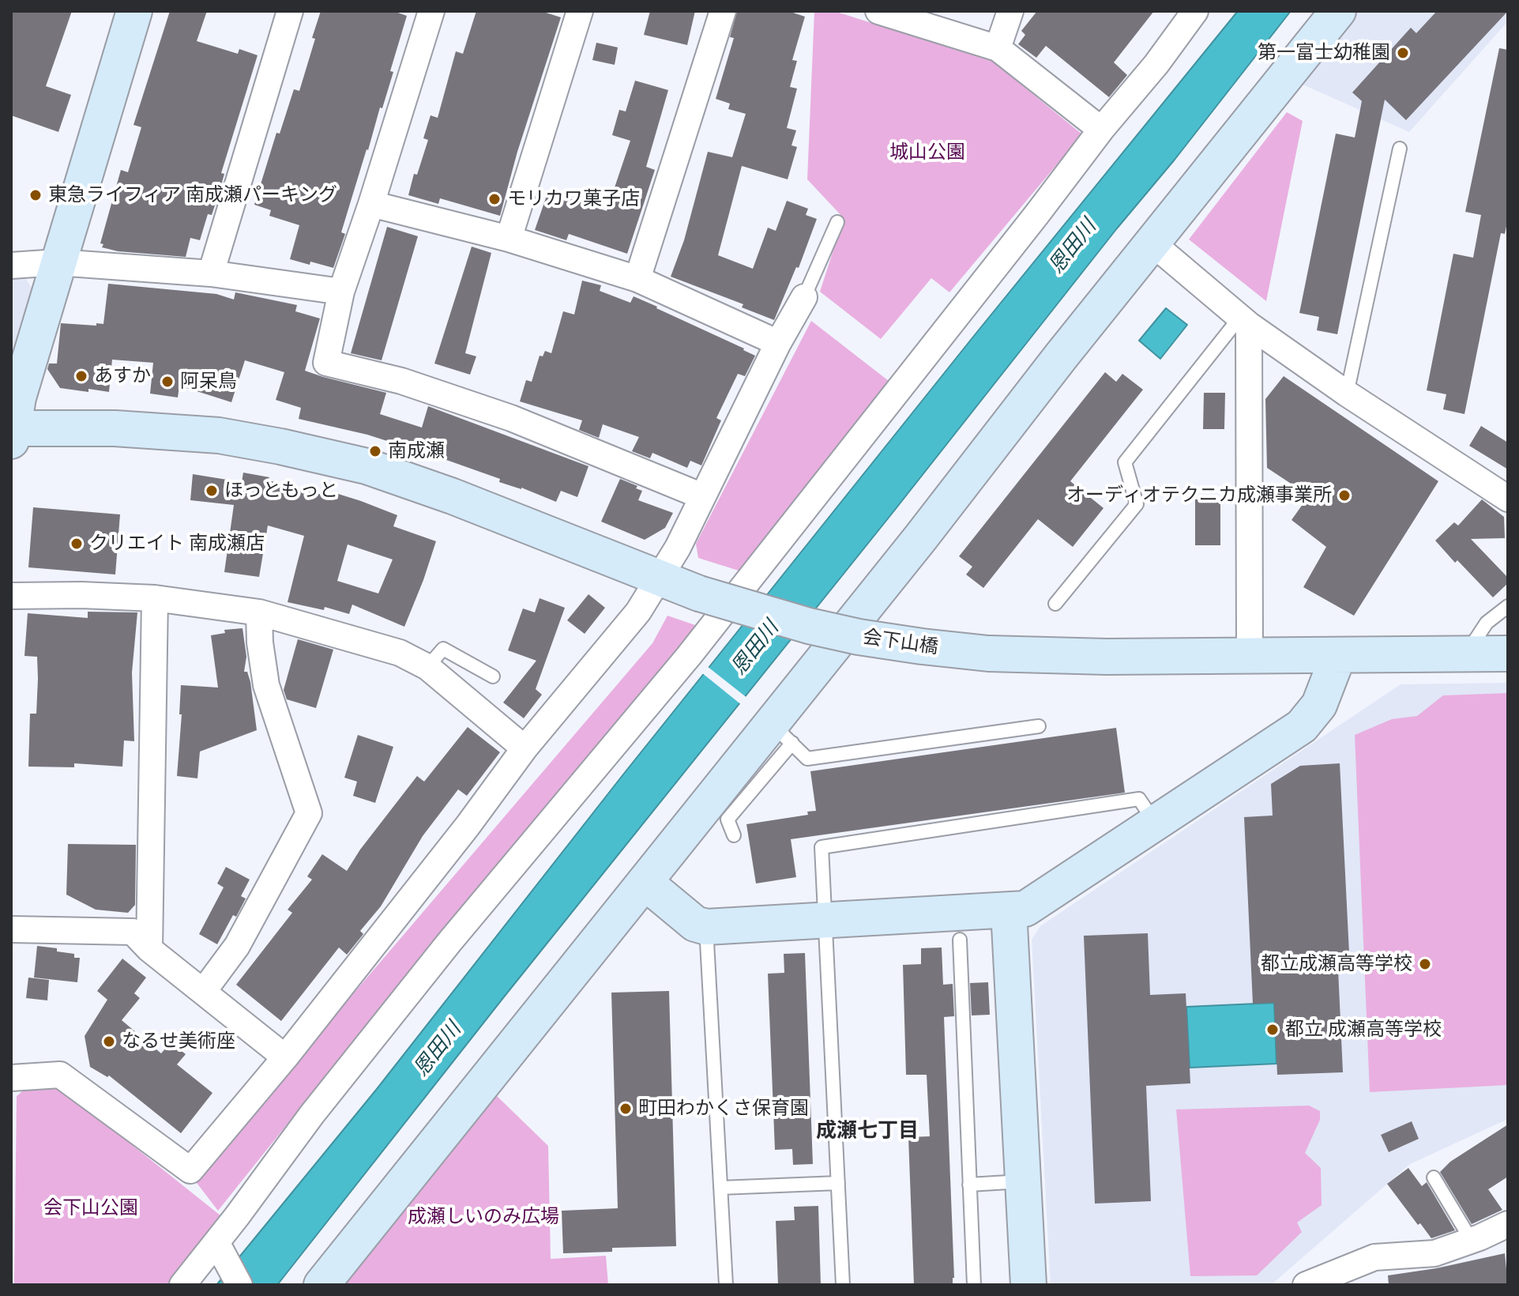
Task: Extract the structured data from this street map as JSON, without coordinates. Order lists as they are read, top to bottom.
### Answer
{
  "streets": {
    "street": ["会下山橋"]
  },
  "districts": ["成瀬七丁目"],
  "water": ["恩田川"],
  "parks": ["城山公園", "会下山公園", "成瀬しいのみ広場"],
  "places": [
    "第一富士幼稚園",
    "東急ライフィア 南成瀬パーキング",
    "モリカワ菓子店",
    "あすか",
    "阿呆鳥",
    "南成瀬",
    "ほっともっと",
    "オーディオテクニカ成瀬事業所",
    "クリエイト 南成瀬店",
    "都立成瀬高等学校",
    "都立 成瀬高等学校",
    "なるせ美術座",
    "町田わかくさ保育園"
  ]
}
